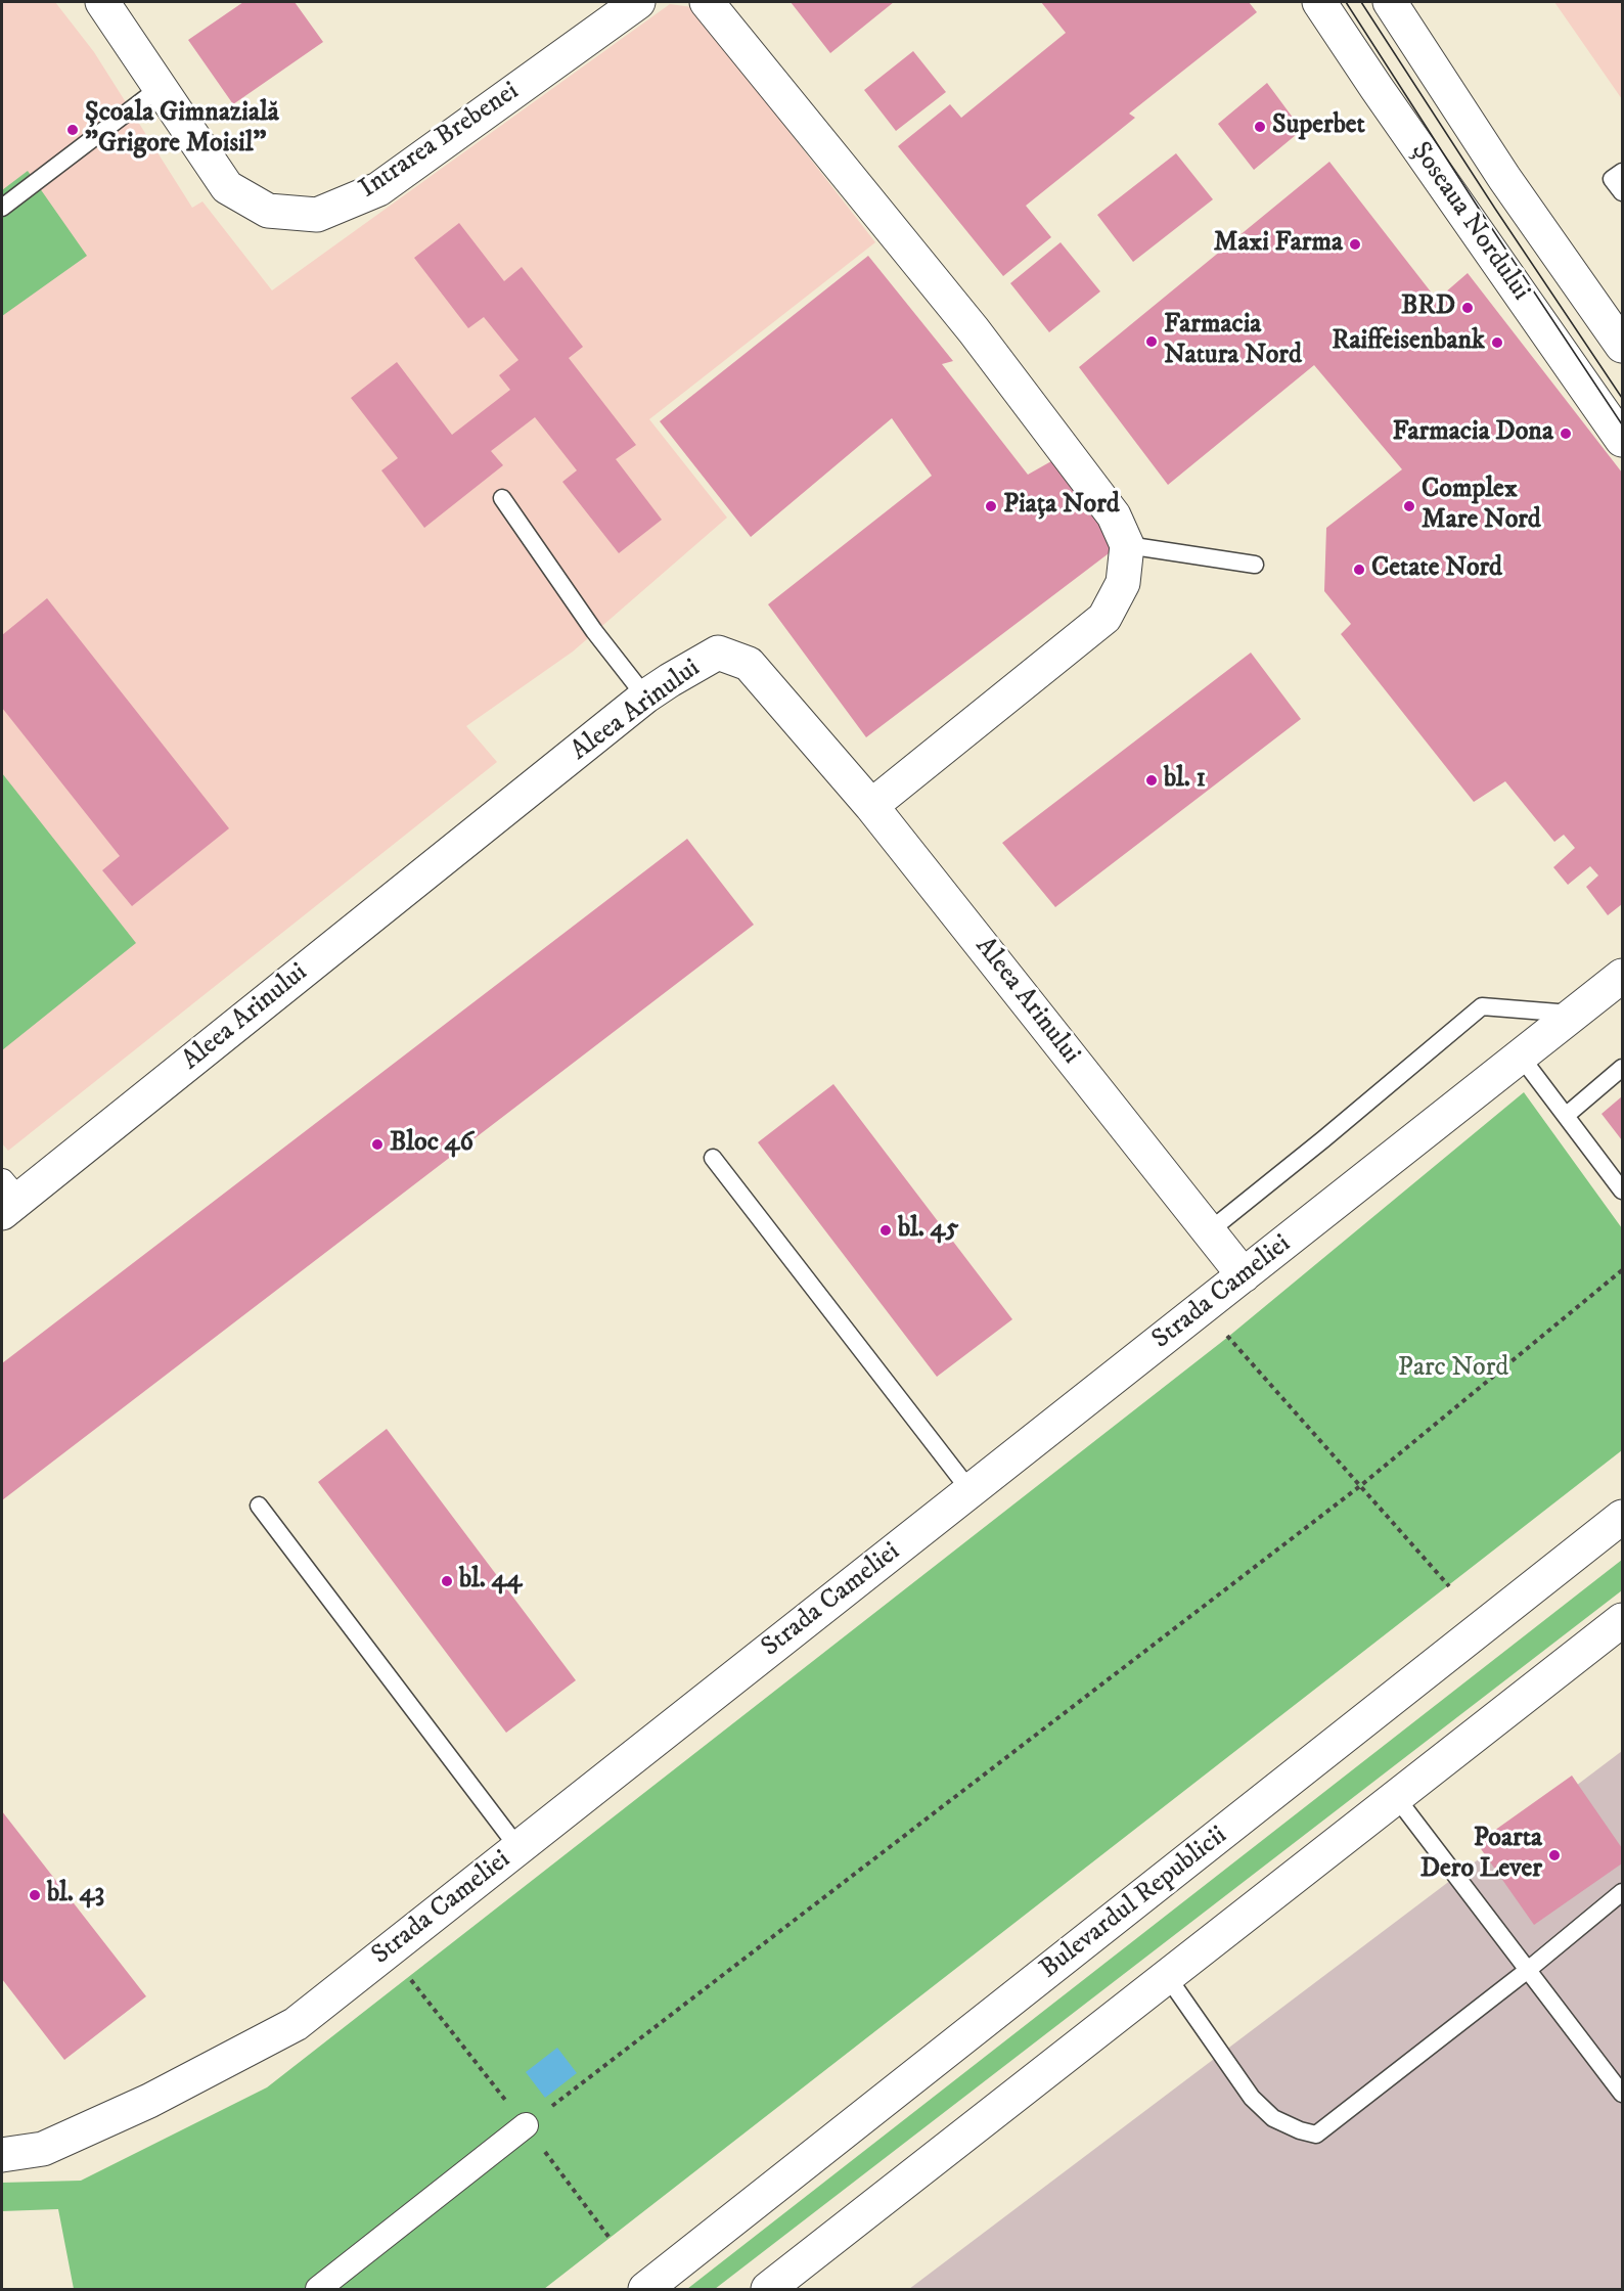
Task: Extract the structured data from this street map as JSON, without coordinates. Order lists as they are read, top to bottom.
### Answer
{
  "streets": {
    "street": [
      "Intrarea Brebenei",
      "Șoseaua Nordului",
      "Aleea Arinului",
      "Strada Cameliei",
      "Bulevardul Republicii"
    ]
  },
  "crossings": [
    ["Aleea Arinului", "Strada Cameliei"]
  ],
  "parks": ["Parc Nord"],
  "places": [
    "Superbet",
    "Școala Gimnazială \"Grigore Moisil\"",
    "Maxi Farma",
    "BRD",
    "Farmacia Natura Nord",
    "Raiffeisenbank",
    "Farmacia Dona",
    "Piața Nord",
    "Complex Mare Nord",
    "Cetate Nord",
    "bl. 1",
    "Bloc 46",
    "bl. 45",
    "bl. 44",
    "Poarta Dero Lever",
    "bl. 43"
  ]
}
